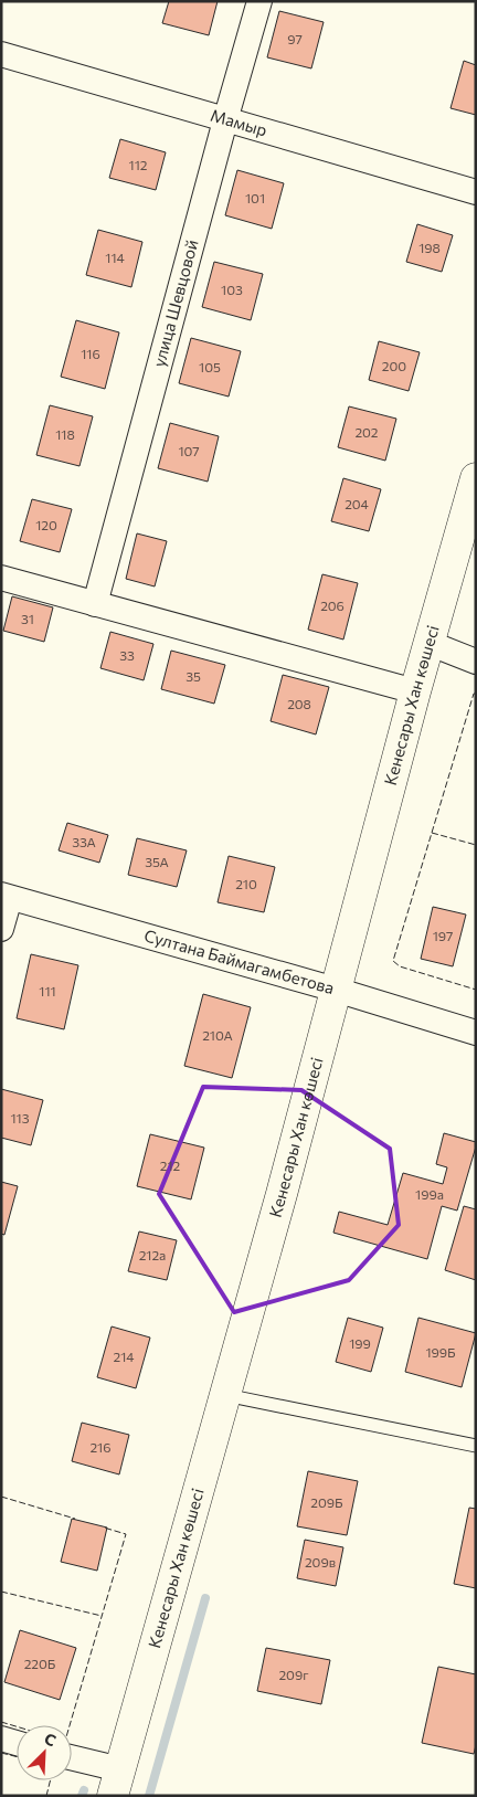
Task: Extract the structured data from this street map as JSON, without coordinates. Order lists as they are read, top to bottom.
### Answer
{
  "streets": {
    "main road": ["Кенесары Хан көшесі"],
    "street": ["Мамыр", "улица Шевцовой", "Султана Баймагамбетова"]
  },
  "crossings": [
    ["Мамыр", "улица Шевцовой"],
    ["Кенесары Хан көшесі", "Султана Баймагамбетова"]
  ],
  "house_numbers": [
    "97",
    "112",
    "101",
    "198",
    "114",
    "103",
    "116",
    "200",
    "105",
    "202",
    "118",
    "107",
    "204",
    "120",
    "206",
    "31",
    "33",
    "35",
    "208",
    "33А",
    "35А",
    "210",
    "197",
    "111",
    "210А",
    "113",
    "212",
    "199а",
    "212а",
    "199",
    "199Б",
    "214",
    "216",
    "209Б",
    "209в",
    "220Б",
    "209г"
  ],
  "north": "top right"
}
